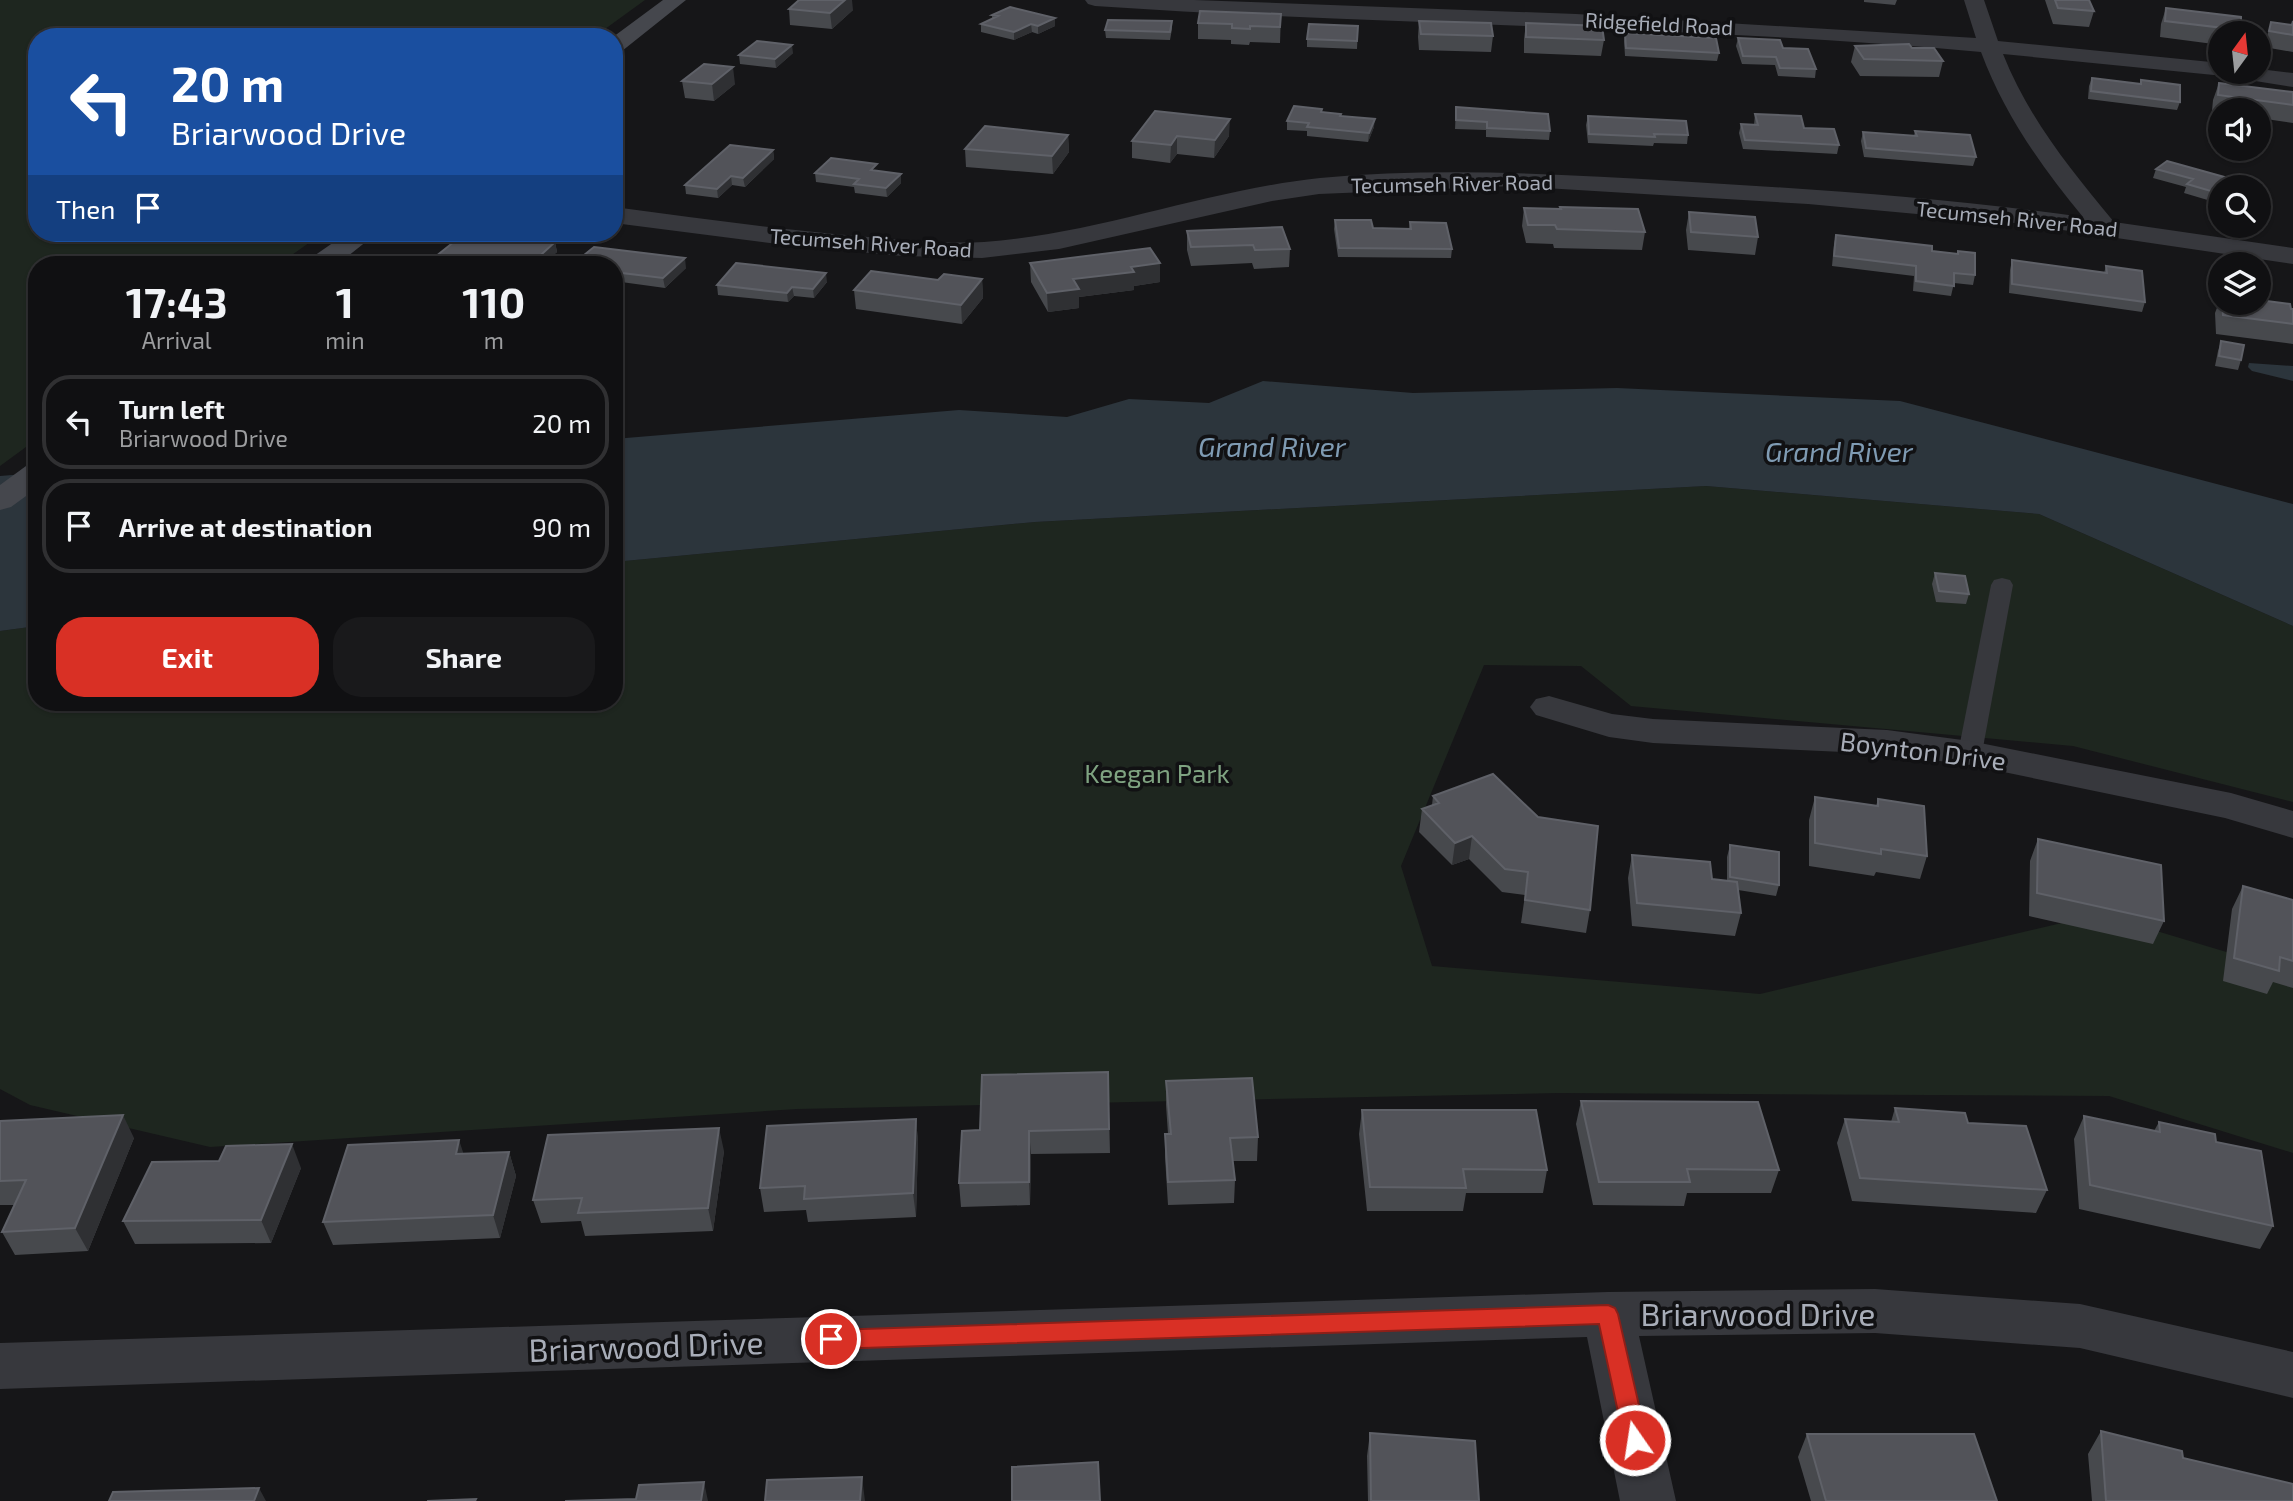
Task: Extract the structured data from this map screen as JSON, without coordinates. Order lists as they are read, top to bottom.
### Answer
{
  "streets": {
    "street": [
      "Ridgefield Road",
      "Tecumseh River Road",
      "Boynton Drive",
      "Briarwood Drive"
    ]
  },
  "water": ["Grand River"],
  "parks": ["Keegan Park"],
  "north": "top",
  "page": {
    "turn": ["20 m", "Briarwood Drive"],
    "then": "Then",
    "eta": [
      "17:43",
      "Arrival",
      "1",
      "min",
      "110",
      "m"
    ],
    "list": [
      {
        "name": "Turn left",
        "note": "Briarwood Drive",
        "value": "20 m"
      },
      {
        "name": "Arrive at destination",
        "value": "90 m"
      }
    ],
    "buttons": ["Exit", "Share"]
  }
}
